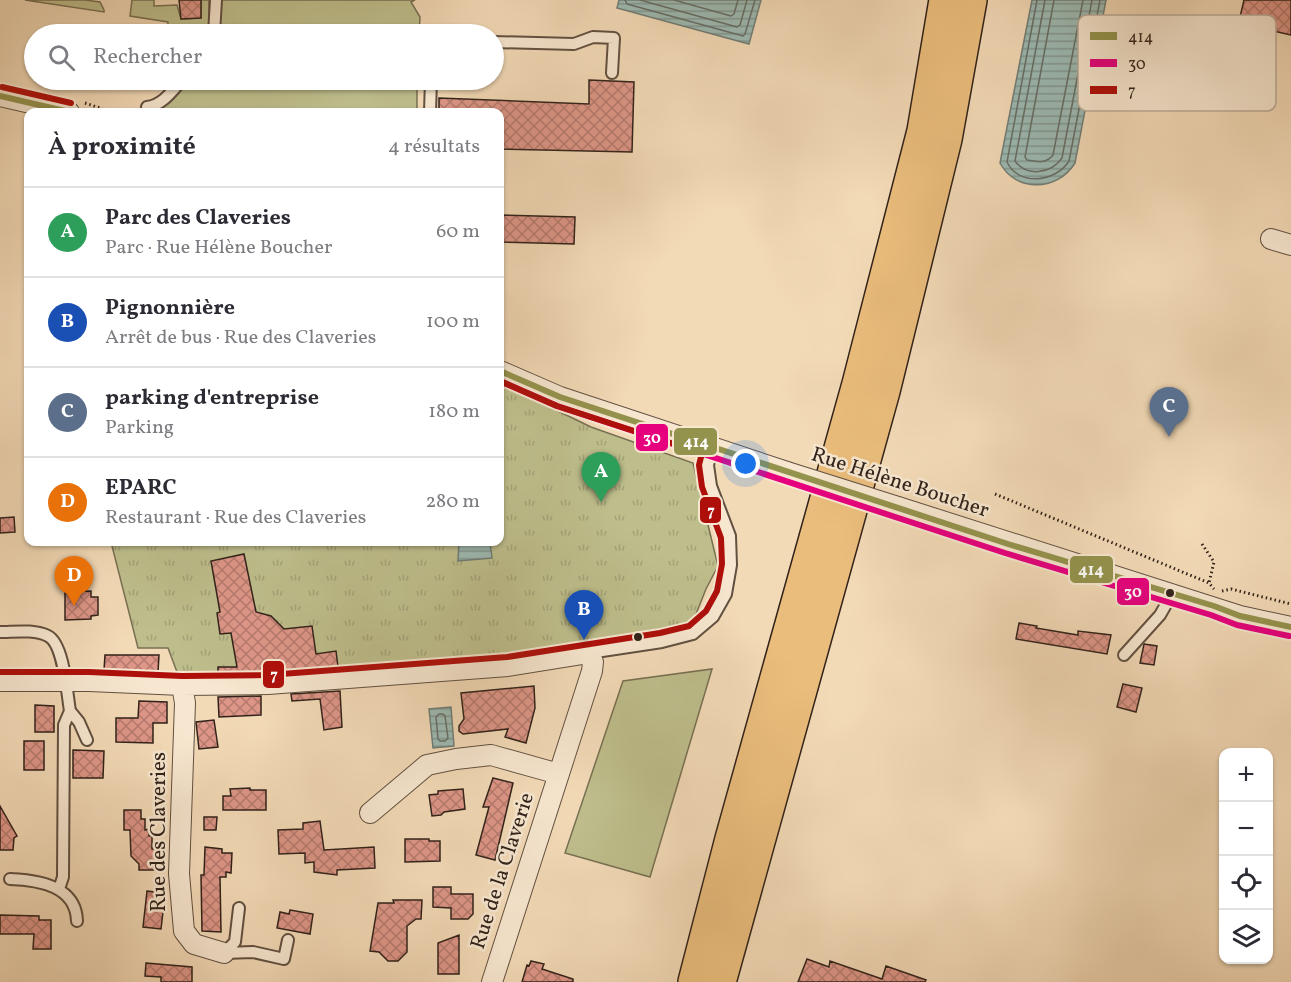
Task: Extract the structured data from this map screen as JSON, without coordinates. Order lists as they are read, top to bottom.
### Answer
{
  "streets": {
    "street": ["Rue Hélène Boucher", "Rue des Claveries", "Rue de la Claverie"]
  },
  "lines": ["transit line 7", "transit line 414", "transit line 30"],
  "legend": ["414", "30", "7"],
  "page": {
    "search": "Rechercher",
    "heading": ["À proximité", "4 résultats"],
    "list": [
      {
        "mark": "A",
        "name": "Parc des Claveries",
        "note": "Parc · Rue Hélène Boucher",
        "value": "60 m"
      },
      {
        "mark": "B",
        "name": "Pignonnière",
        "note": "Arrêt de bus · Rue des Claveries",
        "value": "100 m"
      },
      {
        "mark": "C",
        "name": "parking d'entreprise",
        "note": "Parking",
        "value": "180 m"
      },
      {
        "mark": "D",
        "name": "EPARC",
        "note": "Restaurant · Rue des Claveries",
        "value": "280 m"
      }
    ],
    "pins": [
      "C",
      "A",
      "D",
      "B"
    ],
    "map_buttons": ["+", "−"]
  }
}
